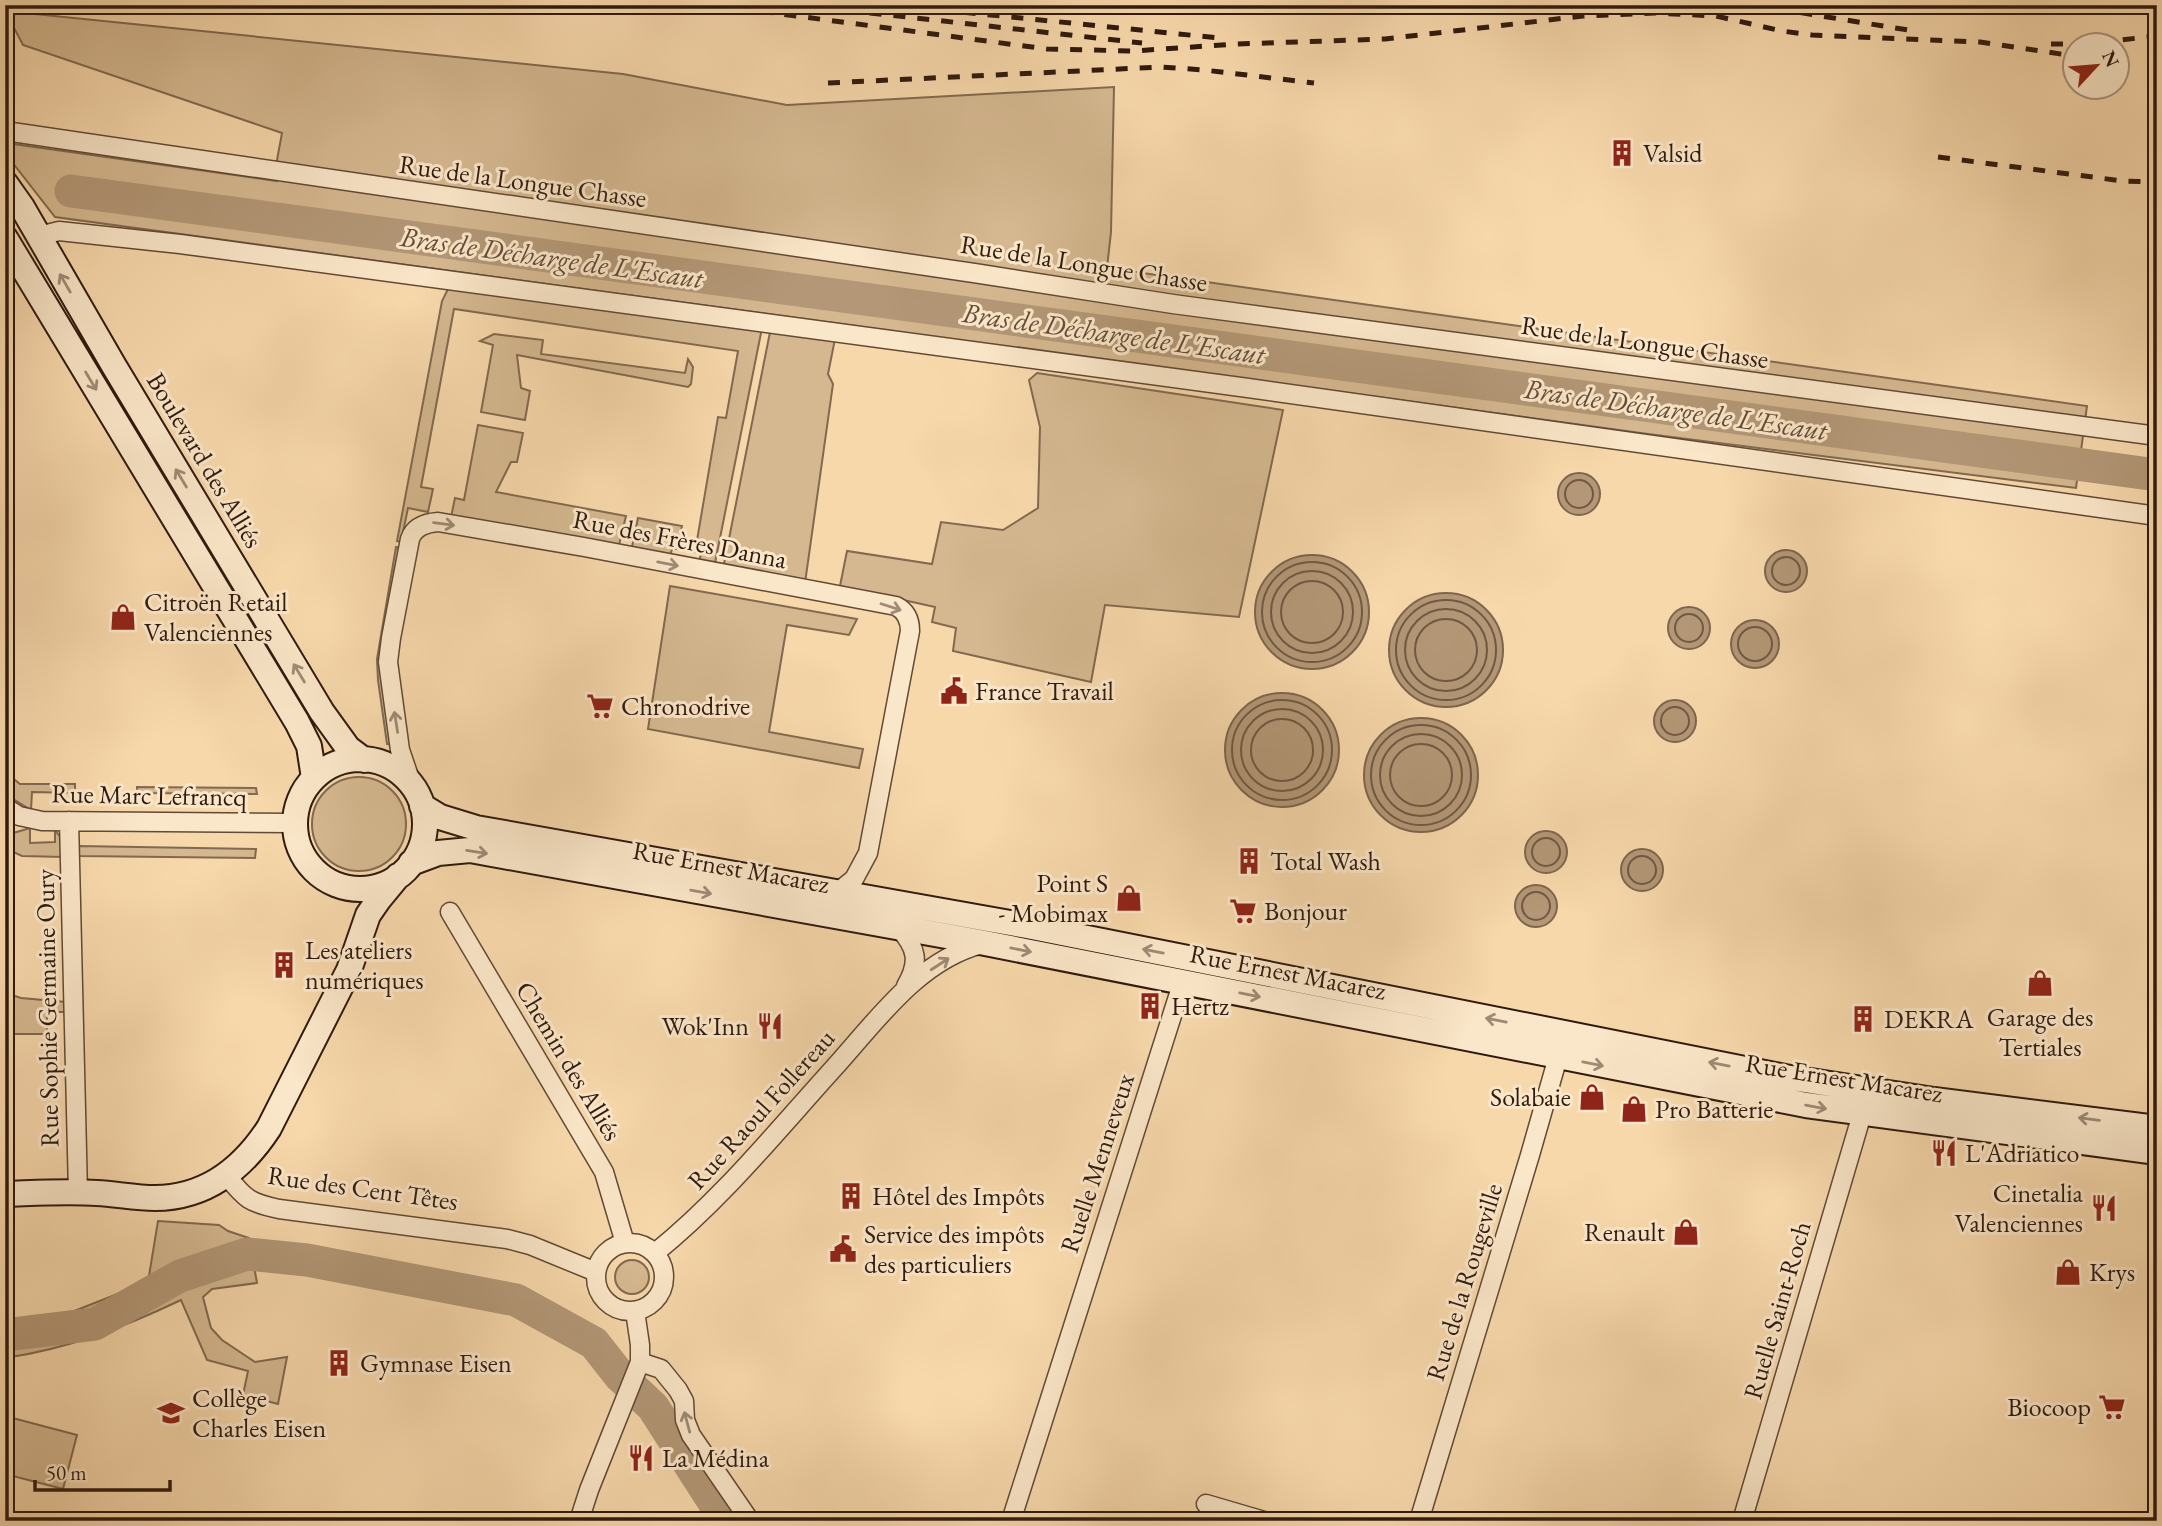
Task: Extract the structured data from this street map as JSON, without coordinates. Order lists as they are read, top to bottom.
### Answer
{
  "streets": {
    "main road": ["Boulevard des Alliés", "Rue Ernest Macarez"],
    "street": [
      "Rue de la Longue Chasse",
      "Rue des Frères Danna",
      "Rue Marc Lefrancq",
      "Rue Sophie Germaine Oury",
      "Chemin des Alliés",
      "Rue Raoul Follereau",
      "Ruelle Menneveux",
      "Rue des Cent Têtes",
      "Rue de la Rougeville",
      "Ruelle Saint-Roch"
    ]
  },
  "crossings": [
    ["Boulevard des Alliés", "Rue des Frères Danna"],
    ["Boulevard des Alliés", "Rue Marc Lefrancq"],
    ["Boulevard des Alliés", "Rue Ernest Macarez"],
    ["Rue des Frères Danna", "Rue Marc Lefrancq"],
    ["Rue des Frères Danna", "Rue Ernest Macarez"],
    ["Rue Marc Lefrancq", "Rue Ernest Macarez"],
    ["Rue Marc Lefrancq", "Rue Sophie Germaine Oury"],
    ["Rue Ernest Macarez", "Rue Raoul Follereau"],
    ["Rue Ernest Macarez", "Ruelle Menneveux"],
    ["Rue Ernest Macarez", "Rue de la Rougeville"],
    ["Rue Ernest Macarez", "Ruelle Saint-Roch"],
    ["Chemin des Alliés", "Rue Raoul Follereau"],
    ["Chemin des Alliés", "Rue des Cent Têtes"],
    ["Rue Raoul Follereau", "Rue des Cent Têtes"]
  ],
  "water": ["Bras de Décharge de L'Escaut"],
  "places": {
    "building": [
      "Valsid",
      "Total Wash",
      "Les ateliers numériques",
      "Hertz",
      "DEKRA",
      "Hôtel des Impôts",
      "Gymnase Eisen"
    ],
    "shop": [
      "Citroën Retail Valenciennes",
      "Point S - Mobimax",
      "Garage des Tertiales",
      "Solabaie",
      "Pro Batterie",
      "Renault",
      "Krys"
    ],
    "public building": ["France Travail", "Service des impôts des particuliers"],
    "supermarket": ["Chronodrive", "Bonjour", "Biocoop"],
    "restaurant": [
      "Wok'Inn",
      "L'Adriatico",
      "Cinetalia Valenciennes",
      "La Médina"
    ],
    "school or university": ["Collège Charles Eisen"]
  },
  "scale_bar": "50 m",
  "north": "top right"
}
